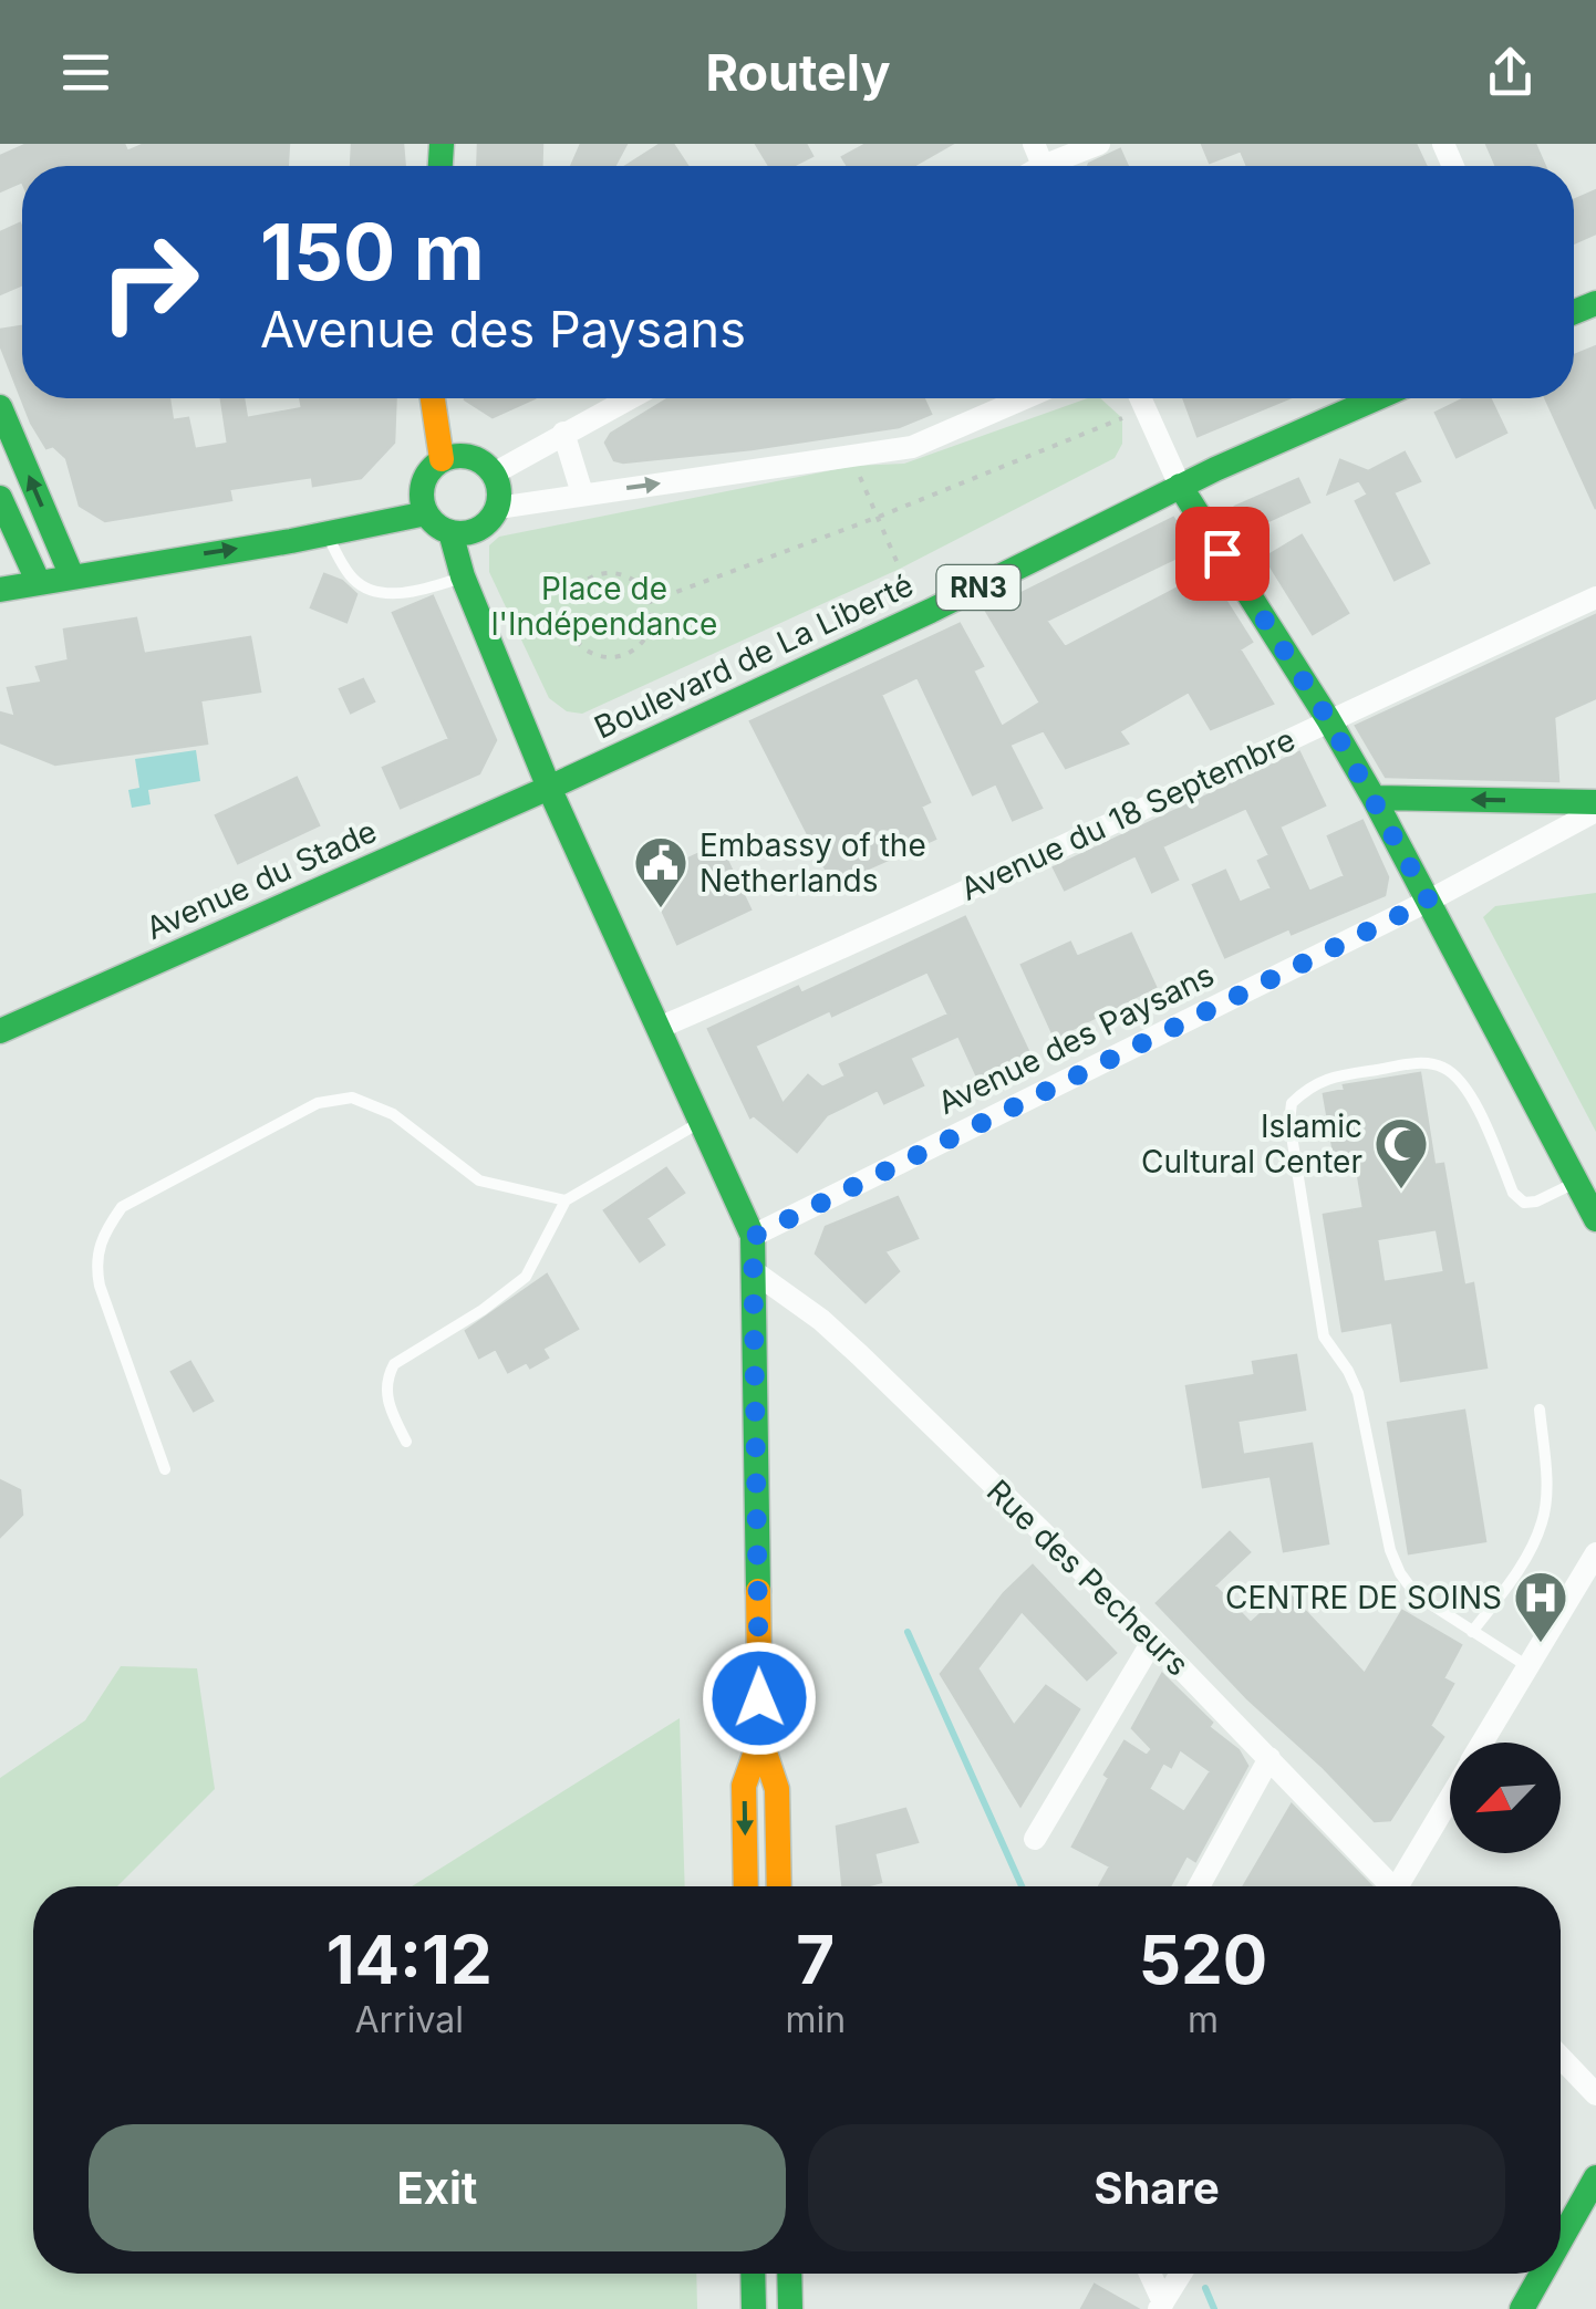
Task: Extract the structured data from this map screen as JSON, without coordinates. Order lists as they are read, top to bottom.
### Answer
{
  "streets": {
    "main road": ["RN3", "Boulevard de La Liberté", "Avenue du Stade"],
    "street": ["Avenue du 18 Septembre", "Avenue des Paysans", "Rue des Pecheurs"]
  },
  "crossings": [
    ["Boulevard de La Liberté", "Avenue du Stade"]
  ],
  "parks": ["Place de l'Indépendance"],
  "places": {
    "public building": ["Embassy of the Netherlands"],
    "mosque": ["Islamic Cultural Center"],
    "hospital": ["CENTRE DE SOINS"]
  },
  "north": "bottom left",
  "page": {
    "header": "Routely",
    "turn": ["150 m", "Avenue des Paysans"],
    "eta": [
      "14:12",
      "Arrival",
      "7",
      "min",
      "520",
      "m"
    ],
    "buttons": ["Exit", "Share"]
  }
}
